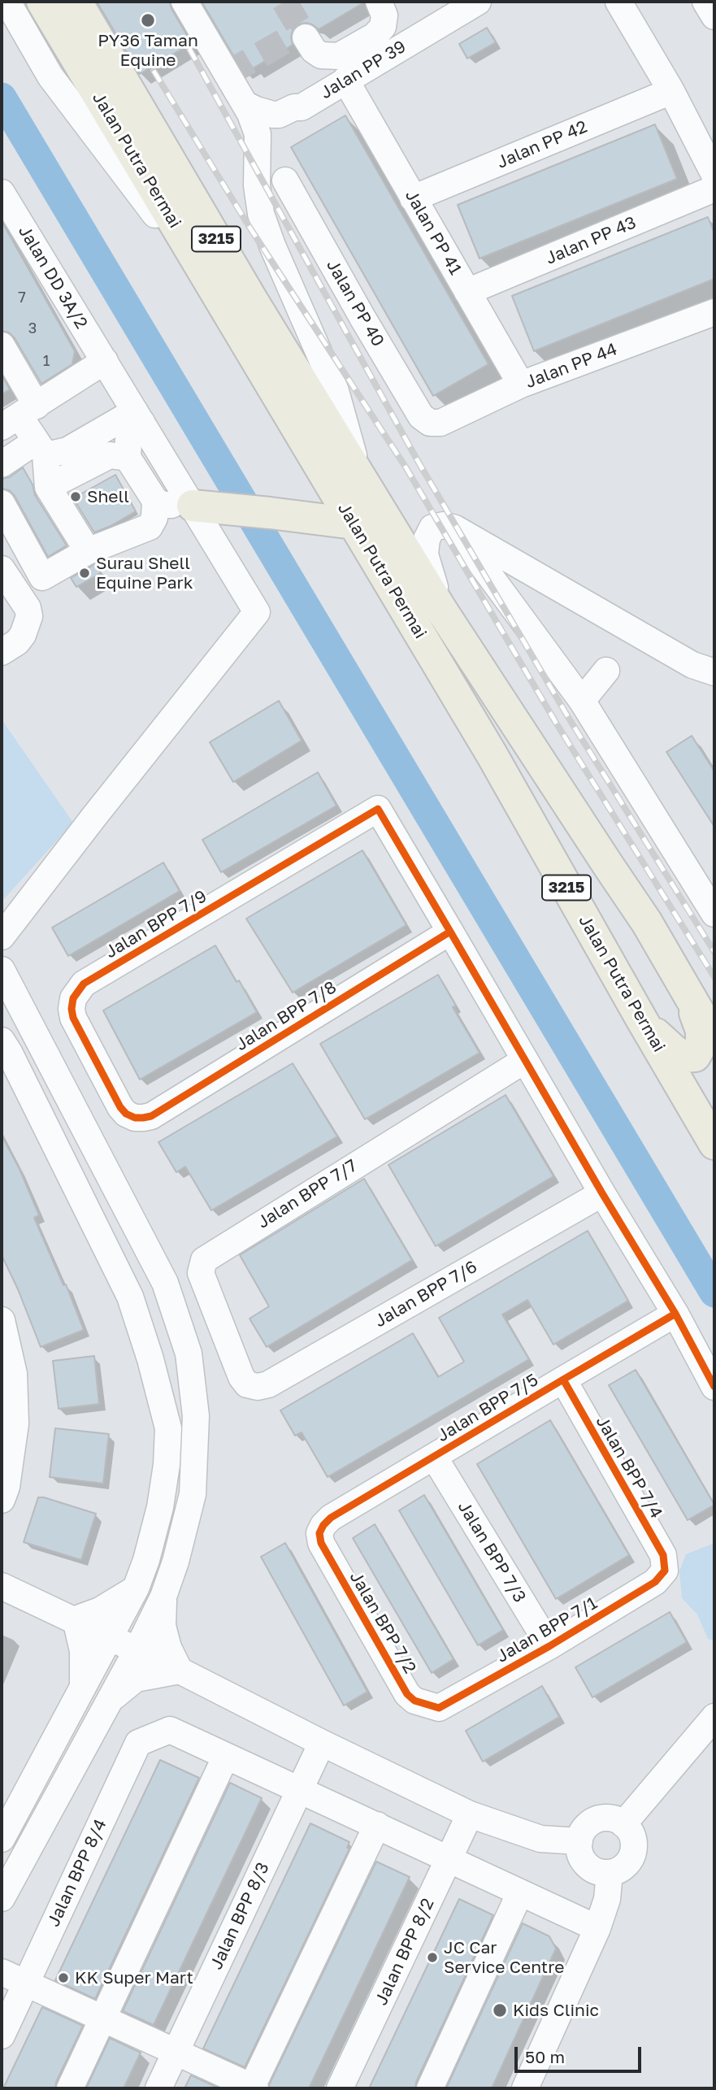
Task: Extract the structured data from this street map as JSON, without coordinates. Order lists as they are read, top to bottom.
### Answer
{
  "streets": {
    "main road": ["Jalan Putra Permai", "3215"],
    "street": [
      "Jalan PP 39",
      "Jalan PP 42",
      "Jalan PP 41",
      "Jalan PP 43",
      "Jalan DD 3A/2",
      "Jalan PP 40",
      "Jalan PP 44",
      "Jalan BPP 7/9",
      "Jalan BPP 7/8",
      "Jalan BPP 7/7",
      "Jalan BPP 7/6",
      "Jalan BPP 7/5",
      "Jalan BPP 7/4",
      "Jalan BPP 7/3",
      "Jalan BPP 7/2",
      "Jalan BPP 7/1",
      "Jalan BPP 8/4",
      "Jalan BPP 8/3",
      "Jalan BPP 8/2"
    ]
  },
  "crossings": [
    ["Jalan PP 39", "Jalan PP 41"],
    ["Jalan PP 42", "Jalan PP 41"],
    ["Jalan PP 41", "Jalan PP 43"],
    ["Jalan PP 41", "Jalan PP 44"],
    ["Jalan PP 40", "Jalan PP 44"],
    ["Jalan BPP 7/9", "Jalan BPP 7/8"],
    ["Jalan BPP 7/7", "Jalan BPP 7/6"],
    ["Jalan BPP 7/5", "Jalan BPP 7/4"],
    ["Jalan BPP 7/5", "Jalan BPP 7/3"],
    ["Jalan BPP 7/5", "Jalan BPP 7/2"],
    ["Jalan BPP 7/4", "Jalan BPP 7/1"],
    ["Jalan BPP 7/3", "Jalan BPP 7/1"],
    ["Jalan BPP 7/2", "Jalan BPP 7/1"]
  ],
  "places": [
    "PY36 Taman Equine",
    "Shell",
    "Surau Shell Equine Park",
    "JC Car Service Centre",
    "KK Super Mart",
    "Kids Clinic"
  ],
  "house_numbers": ["7", "3", "1"],
  "scale_bar": "50 m"
}
